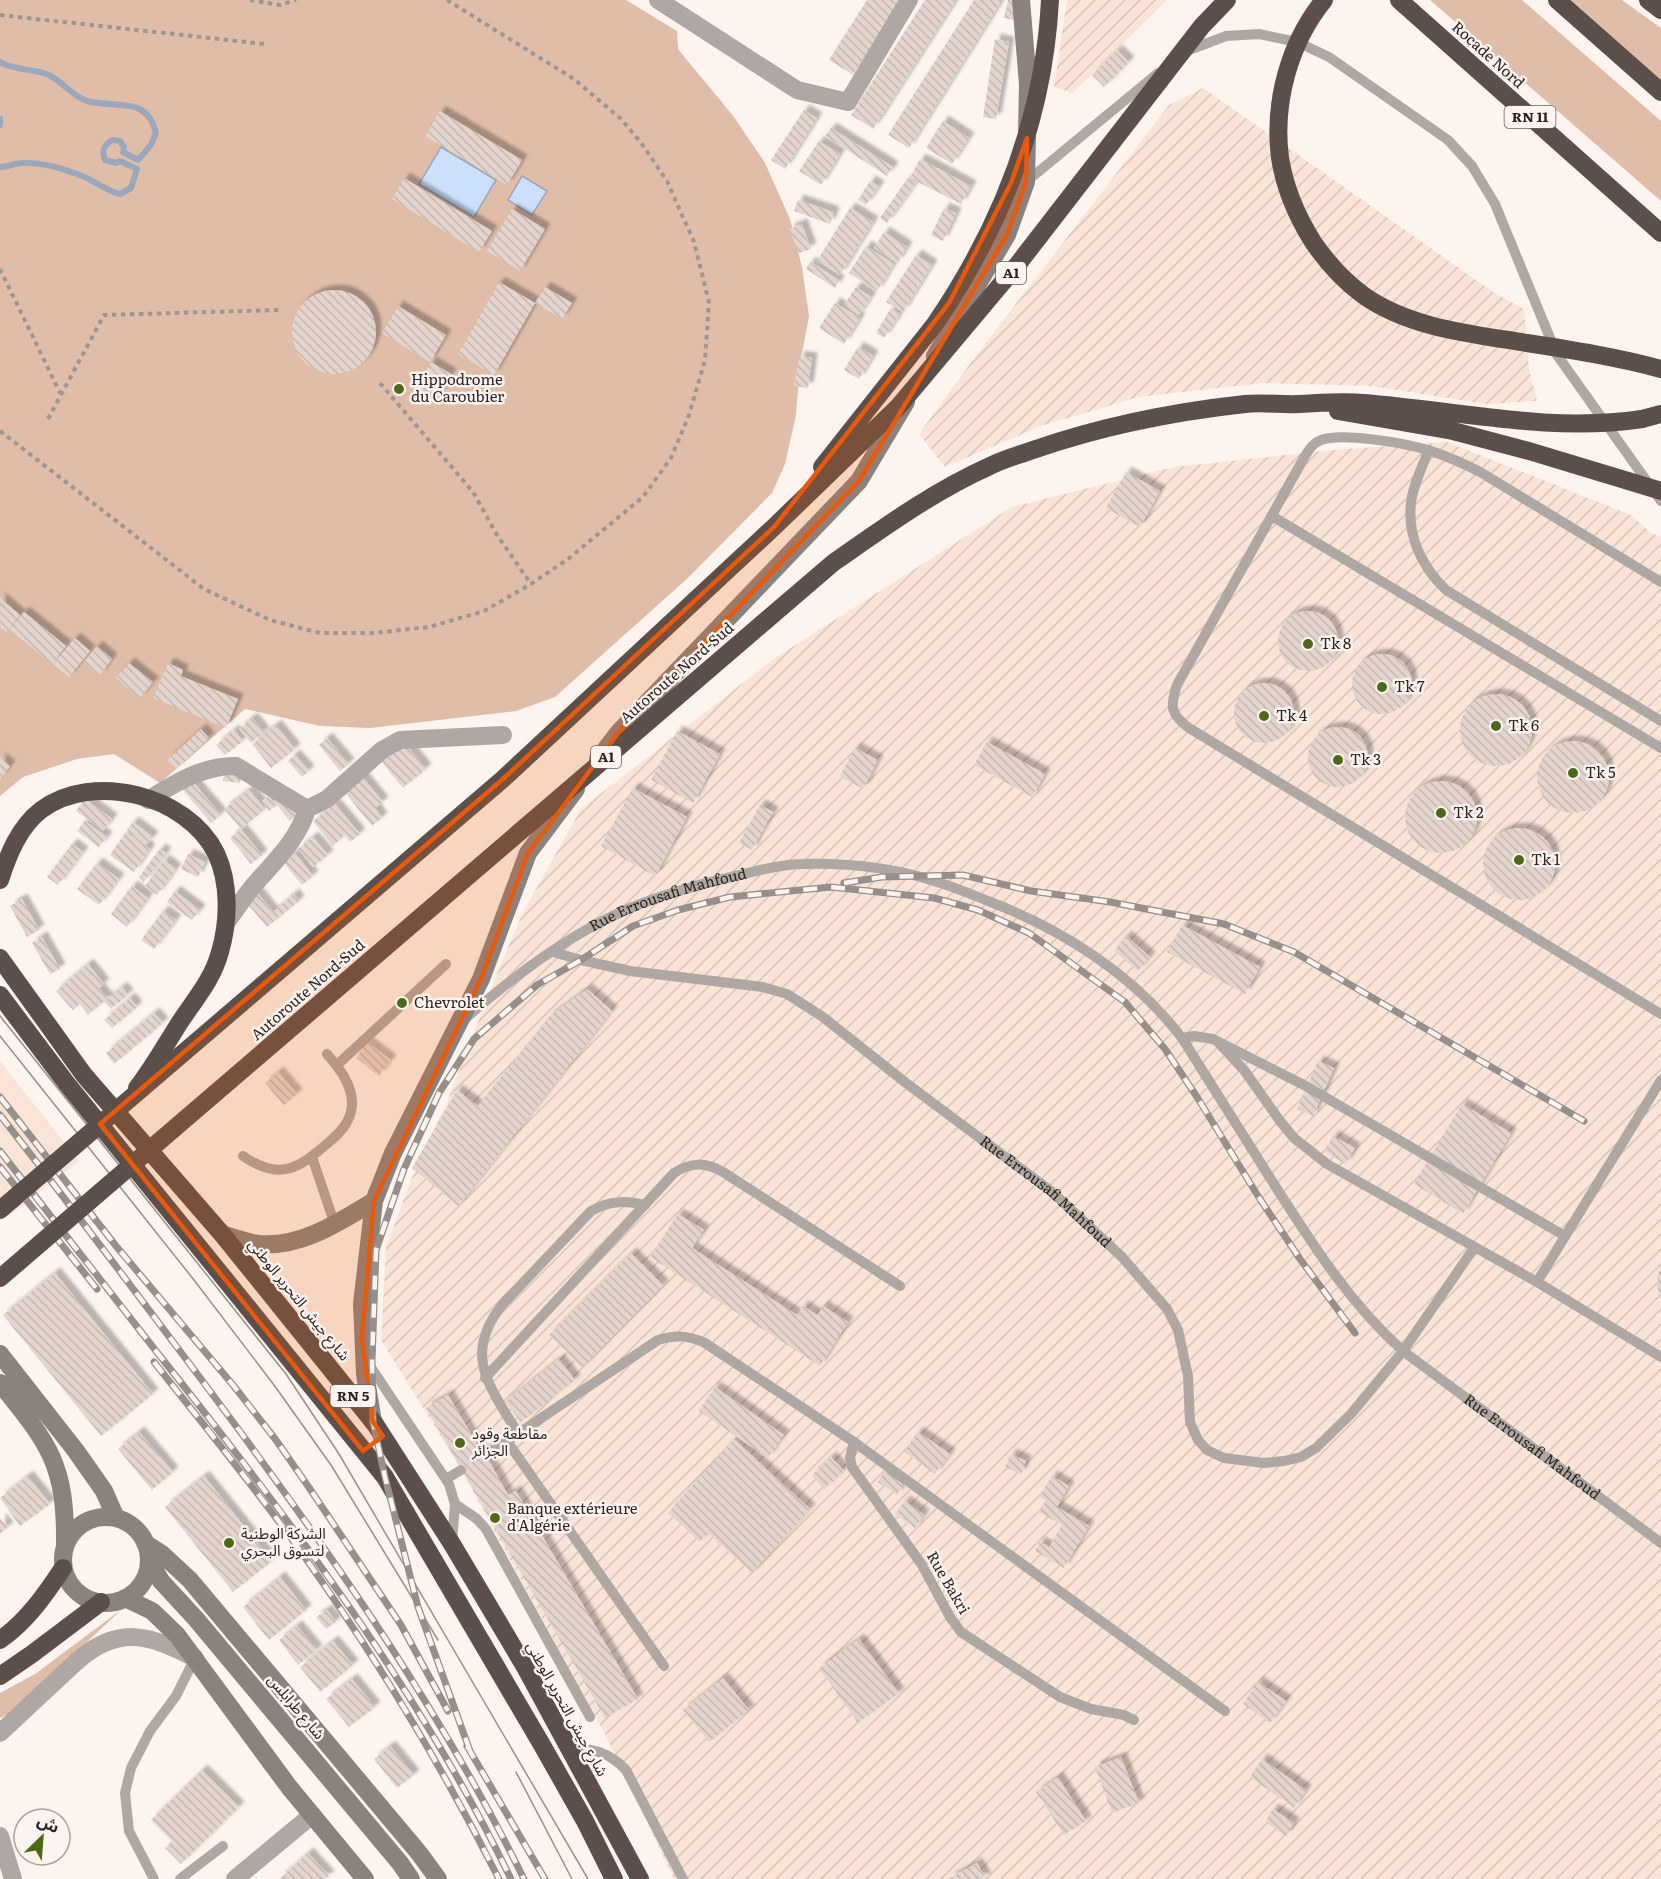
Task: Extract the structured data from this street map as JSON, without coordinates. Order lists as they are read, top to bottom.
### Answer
{
  "streets": {
    "highway": [
      "Rocade Nord",
      "RN 11",
      "A1",
      "Autoroute Nord-Sud",
      "شارع جيش التحرير الوطني",
      "RN 5"
    ],
    "main road": ["Rue Errousafi Mahfoud", "شارع طرابلس"],
    "lane": ["Rue Bakri"]
  },
  "crossings": [
    ["Rue Errousafi Mahfoud", "شارع جيش التحرير الوطني"]
  ],
  "places": [
    "Hippodrome du Caroubier",
    "Tk 8",
    "Tk 7",
    "Tk 4",
    "Tk 6",
    "Tk 3",
    "Tk 5",
    "Tk 2",
    "Tk 1",
    "Chevrolet",
    "مقاطعة وقود الجزائر",
    "Banque extérieure d'Algérie",
    "الشركة الوطنية لتسوق البحري"
  ],
  "north": "top right"
}
